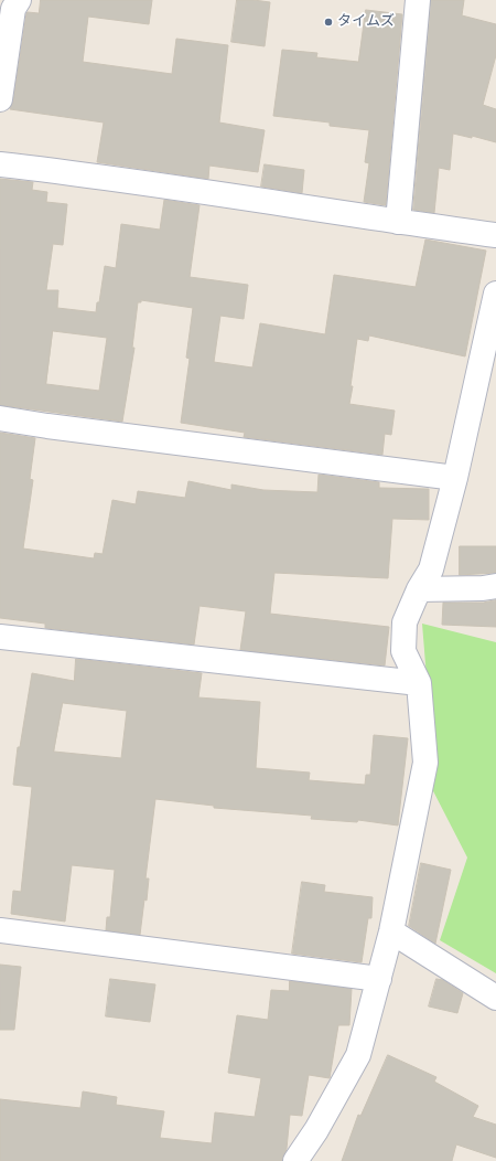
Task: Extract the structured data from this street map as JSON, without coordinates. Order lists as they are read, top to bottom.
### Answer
{
  "places": ["タイムズ"]
}
